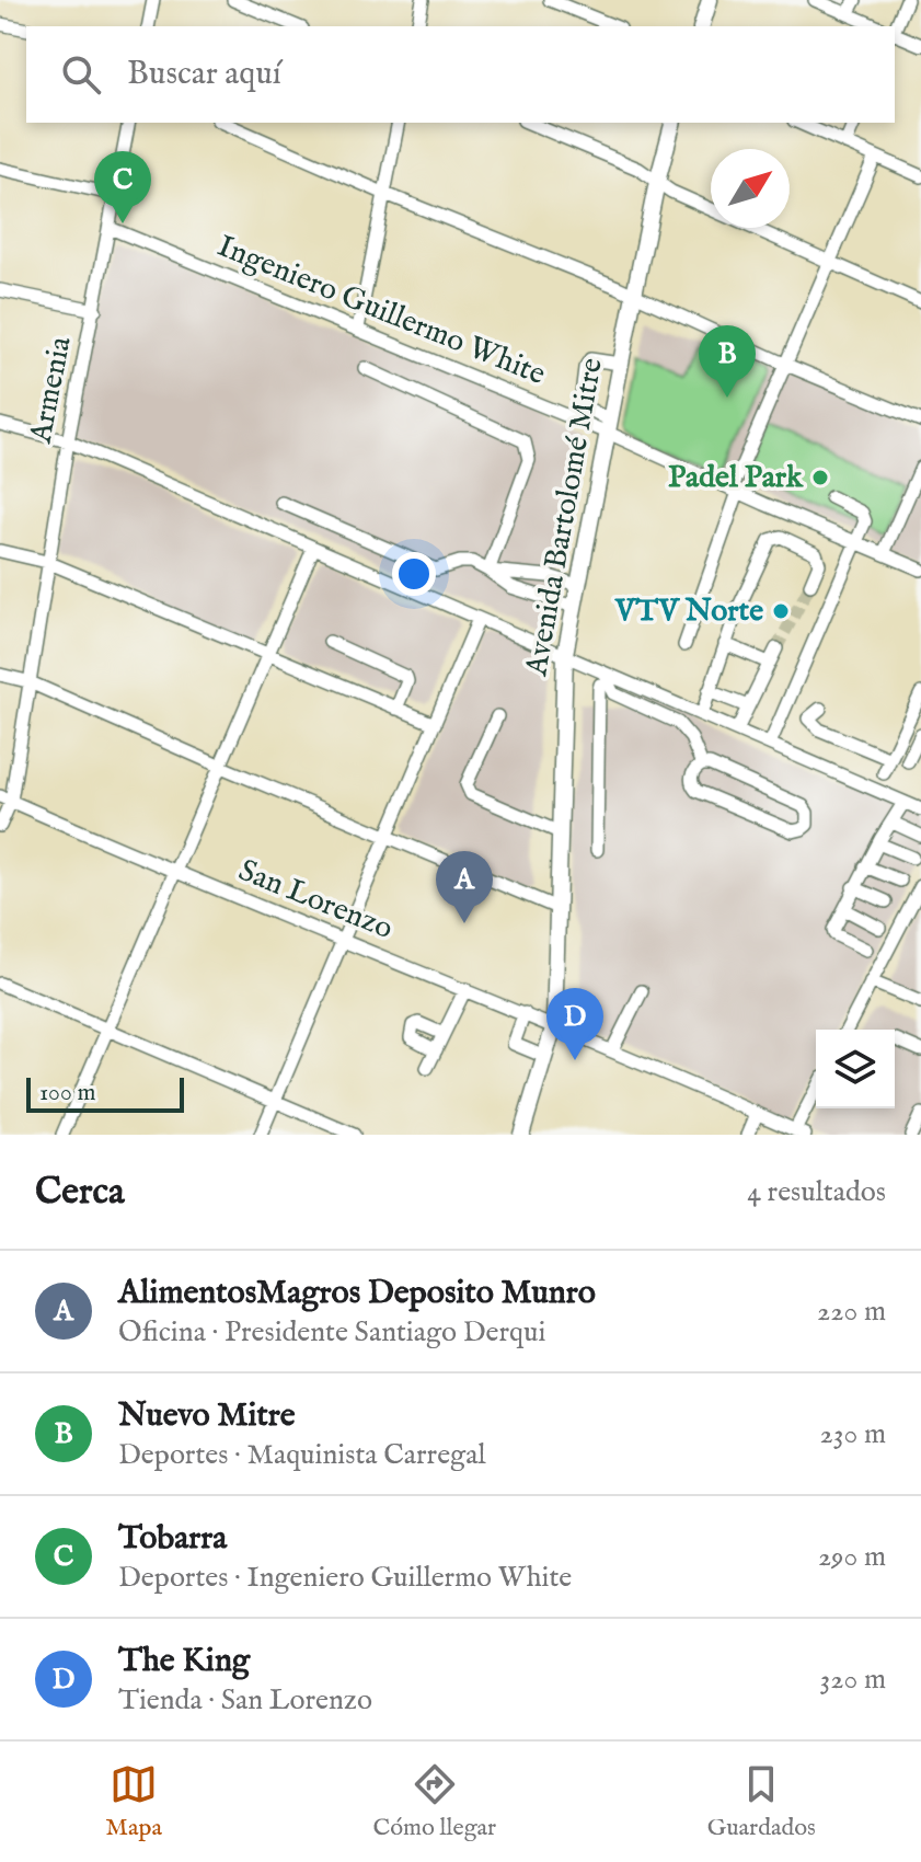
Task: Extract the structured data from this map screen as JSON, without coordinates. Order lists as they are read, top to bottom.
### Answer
{
  "streets": {
    "main road": ["Avenida Bartolomé Mitre"],
    "street": ["Ingeniero Guillermo White", "Armenia", "San Lorenzo"]
  },
  "crossings": [
    ["Ingeniero Guillermo White", "Armenia"],
    ["Ingeniero Guillermo White", "Avenida Bartolomé Mitre"],
    ["Armenia", "San Lorenzo"],
    ["Avenida Bartolomé Mitre", "San Lorenzo"]
  ],
  "places": ["Padel Park", "VTV Norte"],
  "scale_bar": "100 m",
  "north": "top right",
  "page": {
    "search": "Buscar aquí",
    "pins": [
      "C",
      "B",
      "A",
      "D"
    ],
    "scale": "100 m",
    "heading": ["Cerca", "4 resultados"],
    "list": [
      {
        "mark": "A",
        "name": "AlimentosMagros Deposito Munro",
        "note": "Oficina · Presidente Santiago Derqui",
        "value": "220 m"
      },
      {
        "mark": "B",
        "name": "Nuevo Mitre",
        "note": "Deportes · Maquinista Carregal",
        "value": "230 m"
      },
      {
        "mark": "C",
        "name": "Tobarra",
        "note": "Deportes · Ingeniero Guillermo White",
        "value": "290 m"
      },
      {
        "mark": "D",
        "name": "The King",
        "note": "Tienda · San Lorenzo",
        "value": "320 m"
      }
    ],
    "nav": ["Mapa", "Cómo llegar", "Guardados"]
  }
}
